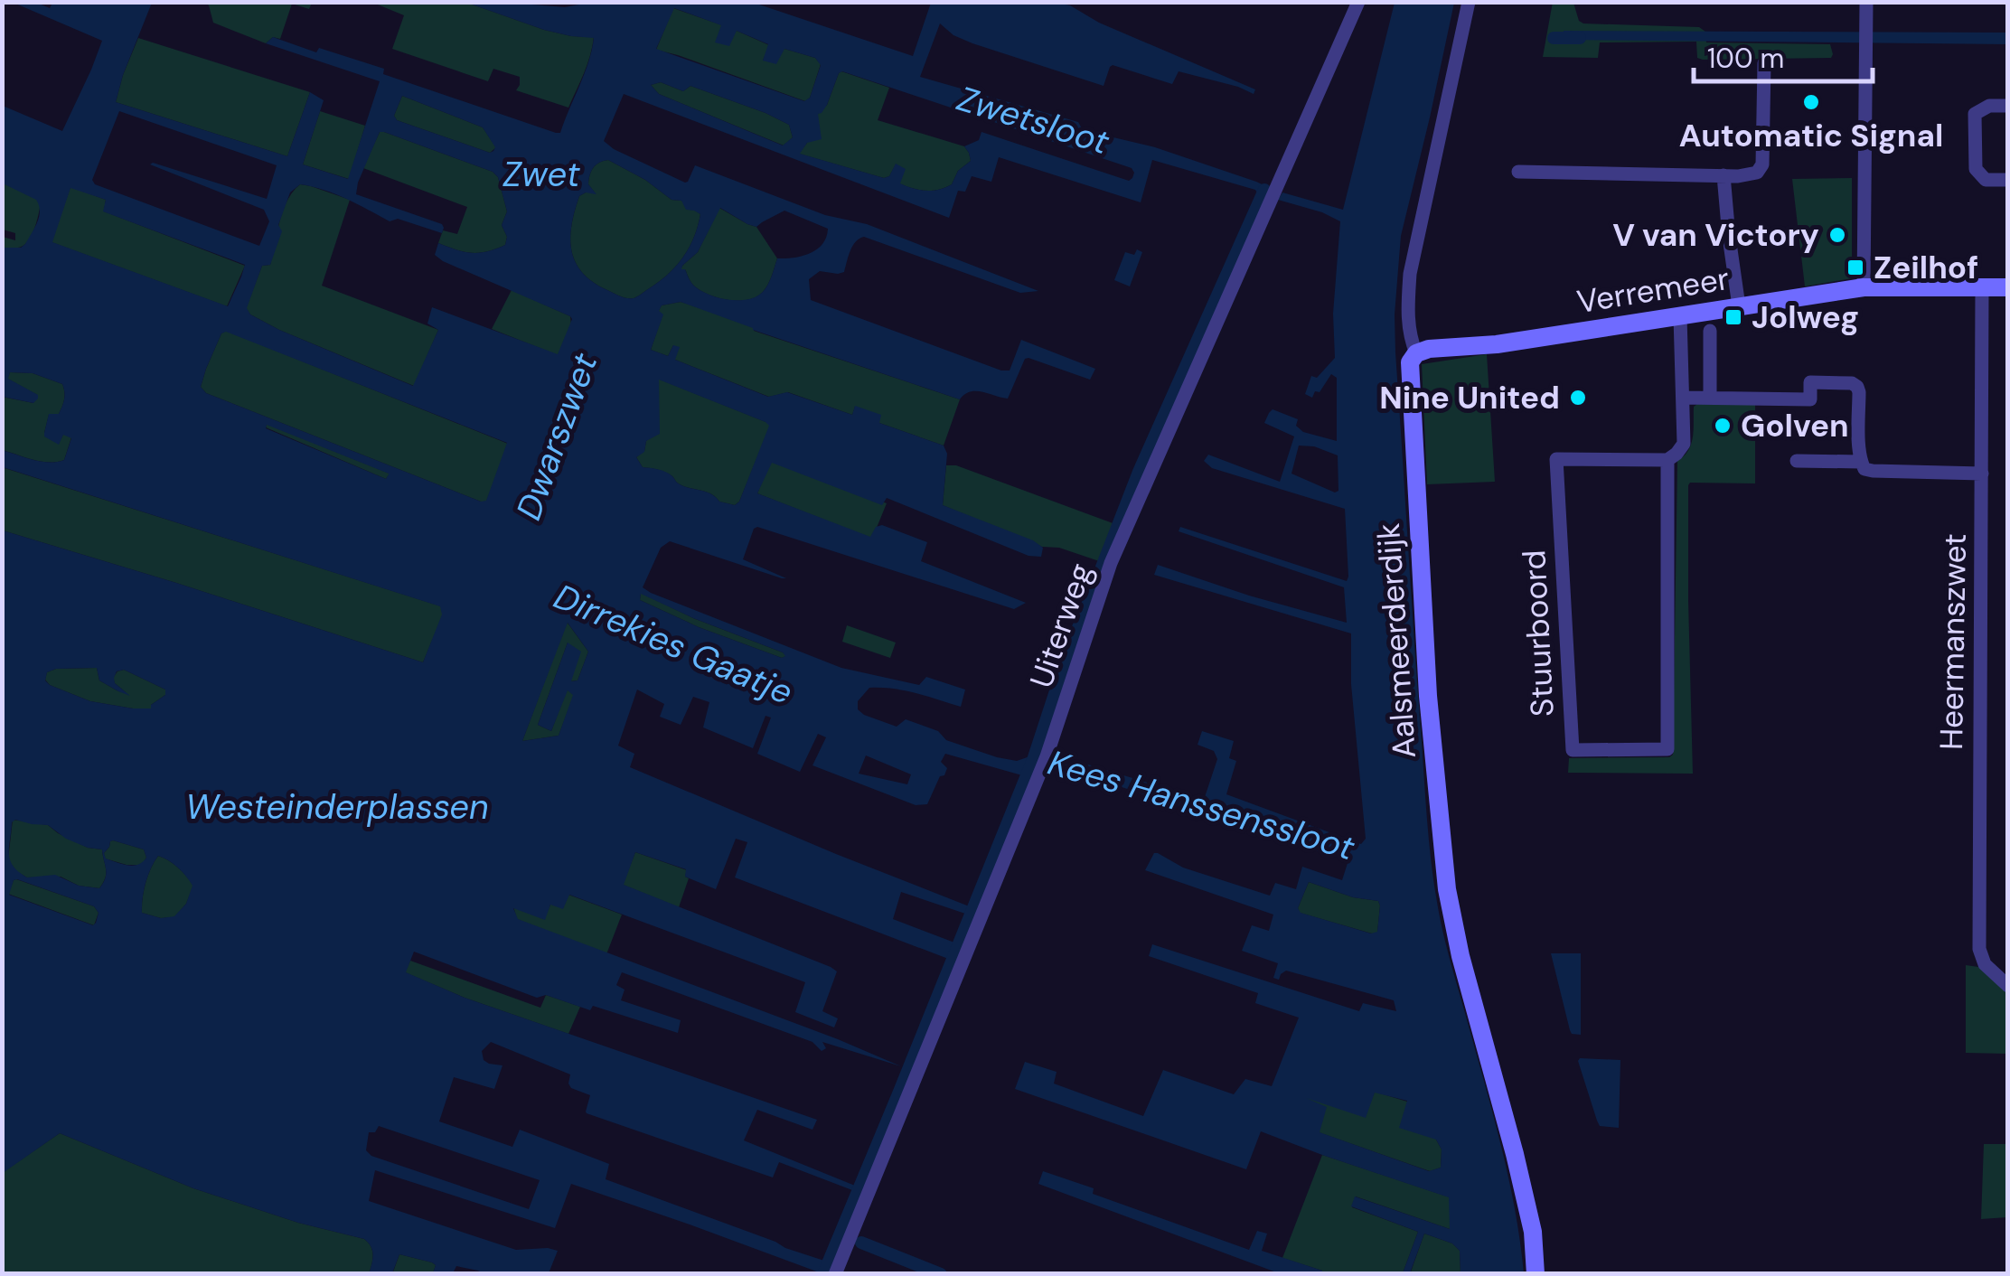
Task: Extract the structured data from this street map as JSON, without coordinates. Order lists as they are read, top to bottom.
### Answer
{
  "streets": {
    "street": [
      "Verremeer",
      "Uiterweg",
      "Stuurboord",
      "Aalsmeerderdijk",
      "Heermanszwet"
    ]
  },
  "crossings": [
    ["Verremeer", "Stuurboord"],
    ["Verremeer", "Aalsmeerderdijk"],
    ["Verremeer", "Heermanszwet"]
  ],
  "water": [
    "Zwetsloot",
    "Zwet",
    "Dwarszwet",
    "Dirrekies Gaatje",
    "Kees Hanssenssloot",
    "Westeinderplassen"
  ],
  "places": {
    "other": [
      "Automatic Signal",
      "V van Victory",
      "Nine United",
      "Golven"
    ],
    "transit": ["Zeilhof", "Jolweg"]
  },
  "scale_bar": "100 m"
}
